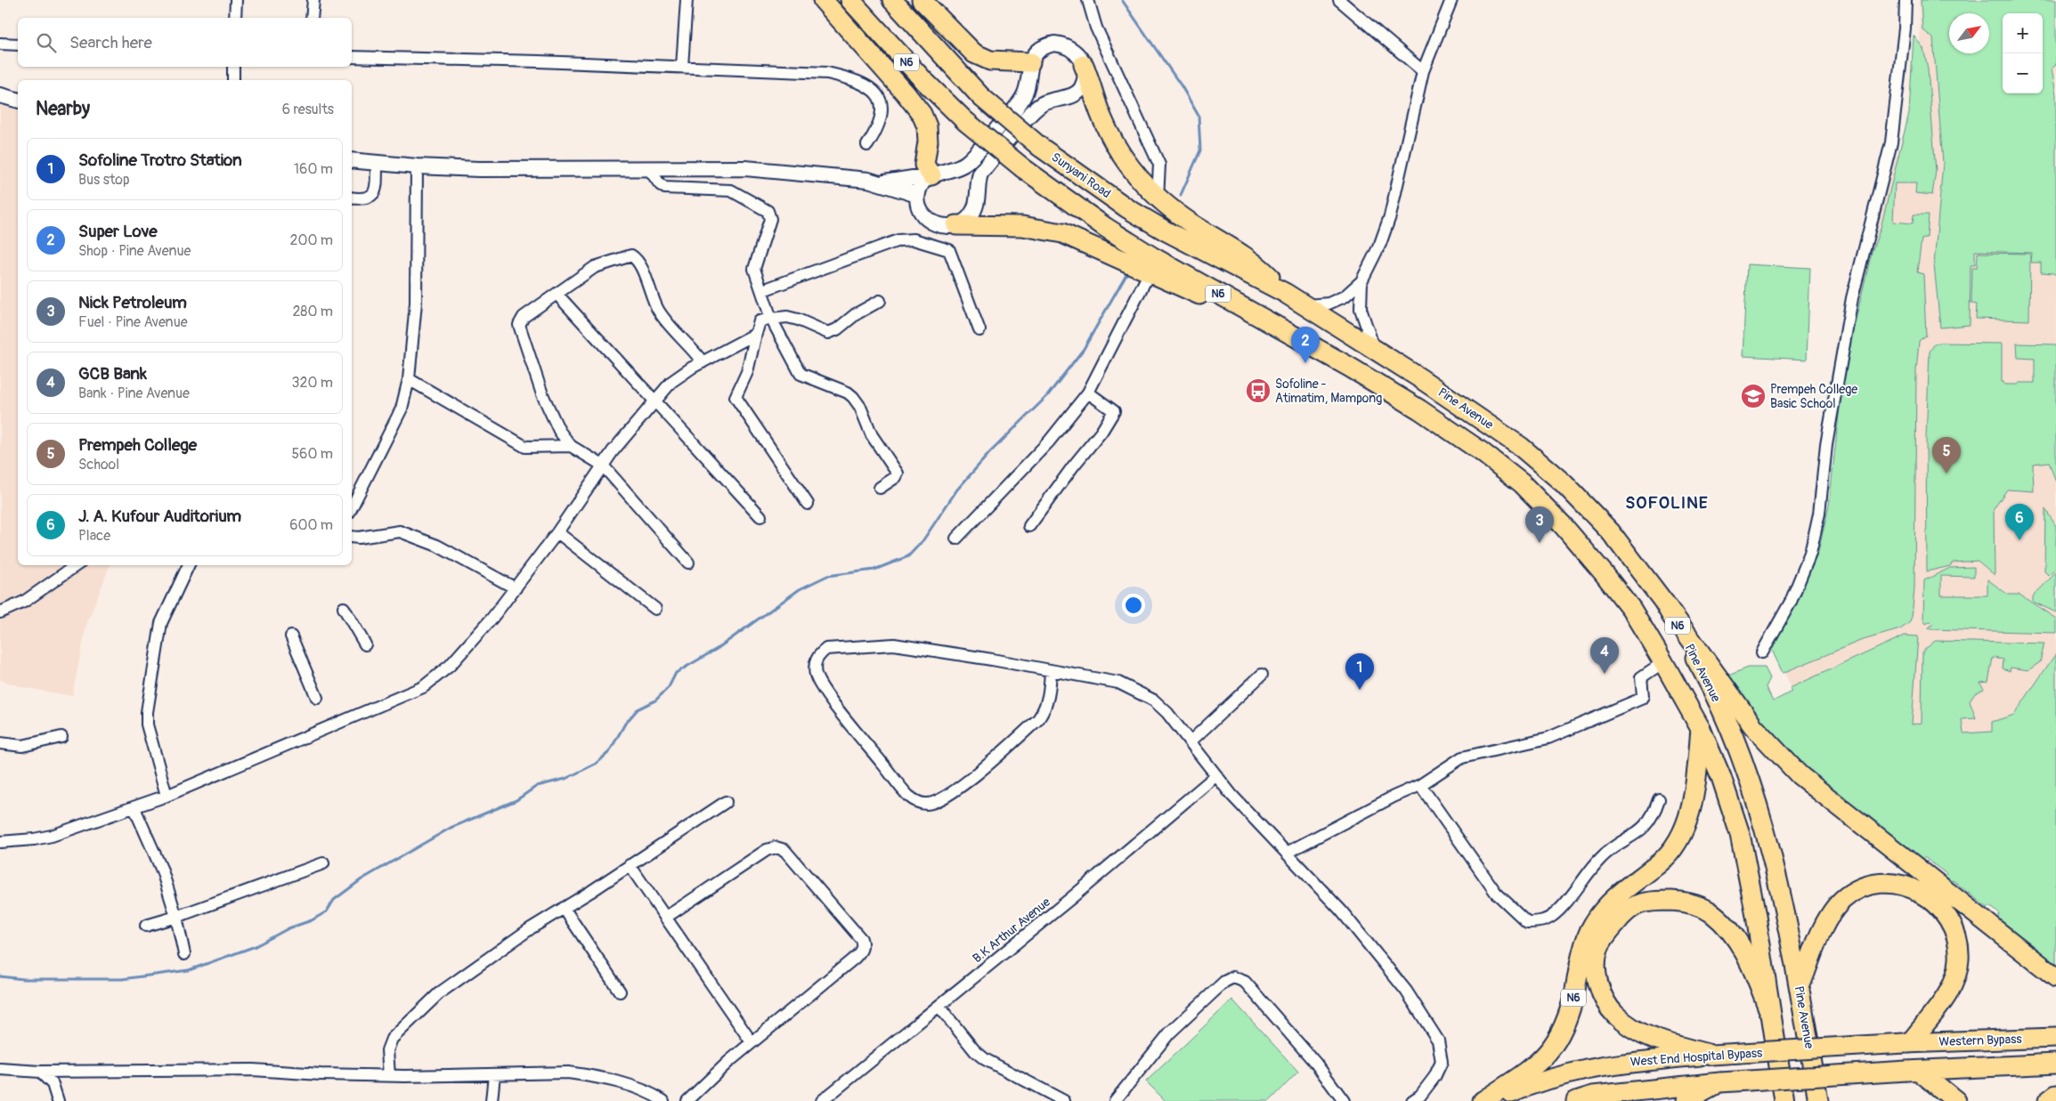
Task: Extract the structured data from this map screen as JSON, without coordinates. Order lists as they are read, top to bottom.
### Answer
{
  "streets": {
    "main road": [
      "N6",
      "Sunyani Road",
      "Pine Avenue",
      "Western Bypass",
      "West End Hospital Bypass"
    ],
    "street": ["B.K Arthur Avenue"]
  },
  "crossings": [
    ["Sunyani Road", "Pine Avenue"],
    ["Western Bypass", "West End Hospital Bypass"]
  ],
  "districts": ["SOFOLINE"],
  "places": {
    "bus stop": ["Sofoline - Atimatim, Mampong"],
    "school or university": ["Prempeh College Basic School"]
  },
  "north": "top right",
  "page": {
    "map_buttons": ["+", "−"],
    "search": "Search here",
    "heading": ["Nearby", "6 results"],
    "list": [
      {
        "mark": "1",
        "name": "Sofoline Trotro Station",
        "note": "Bus stop",
        "value": "160 m"
      },
      {
        "mark": "2",
        "name": "Super Love",
        "note": "Shop · Pine Avenue",
        "value": "200 m"
      },
      {
        "mark": "3",
        "name": "Nick Petroleum",
        "note": "Fuel · Pine Avenue",
        "value": "280 m"
      },
      {
        "mark": "4",
        "name": "GCB Bank",
        "note": "Bank · Pine Avenue",
        "value": "320 m"
      },
      {
        "mark": "5",
        "name": "Prempeh College",
        "note": "School",
        "value": "560 m"
      },
      {
        "mark": "6",
        "name": "J. A. Kufour Auditorium",
        "note": "Place",
        "value": "600 m"
      }
    ],
    "pins": [
      "2",
      "5",
      "6",
      "3",
      "4",
      "1"
    ]
  }
}
